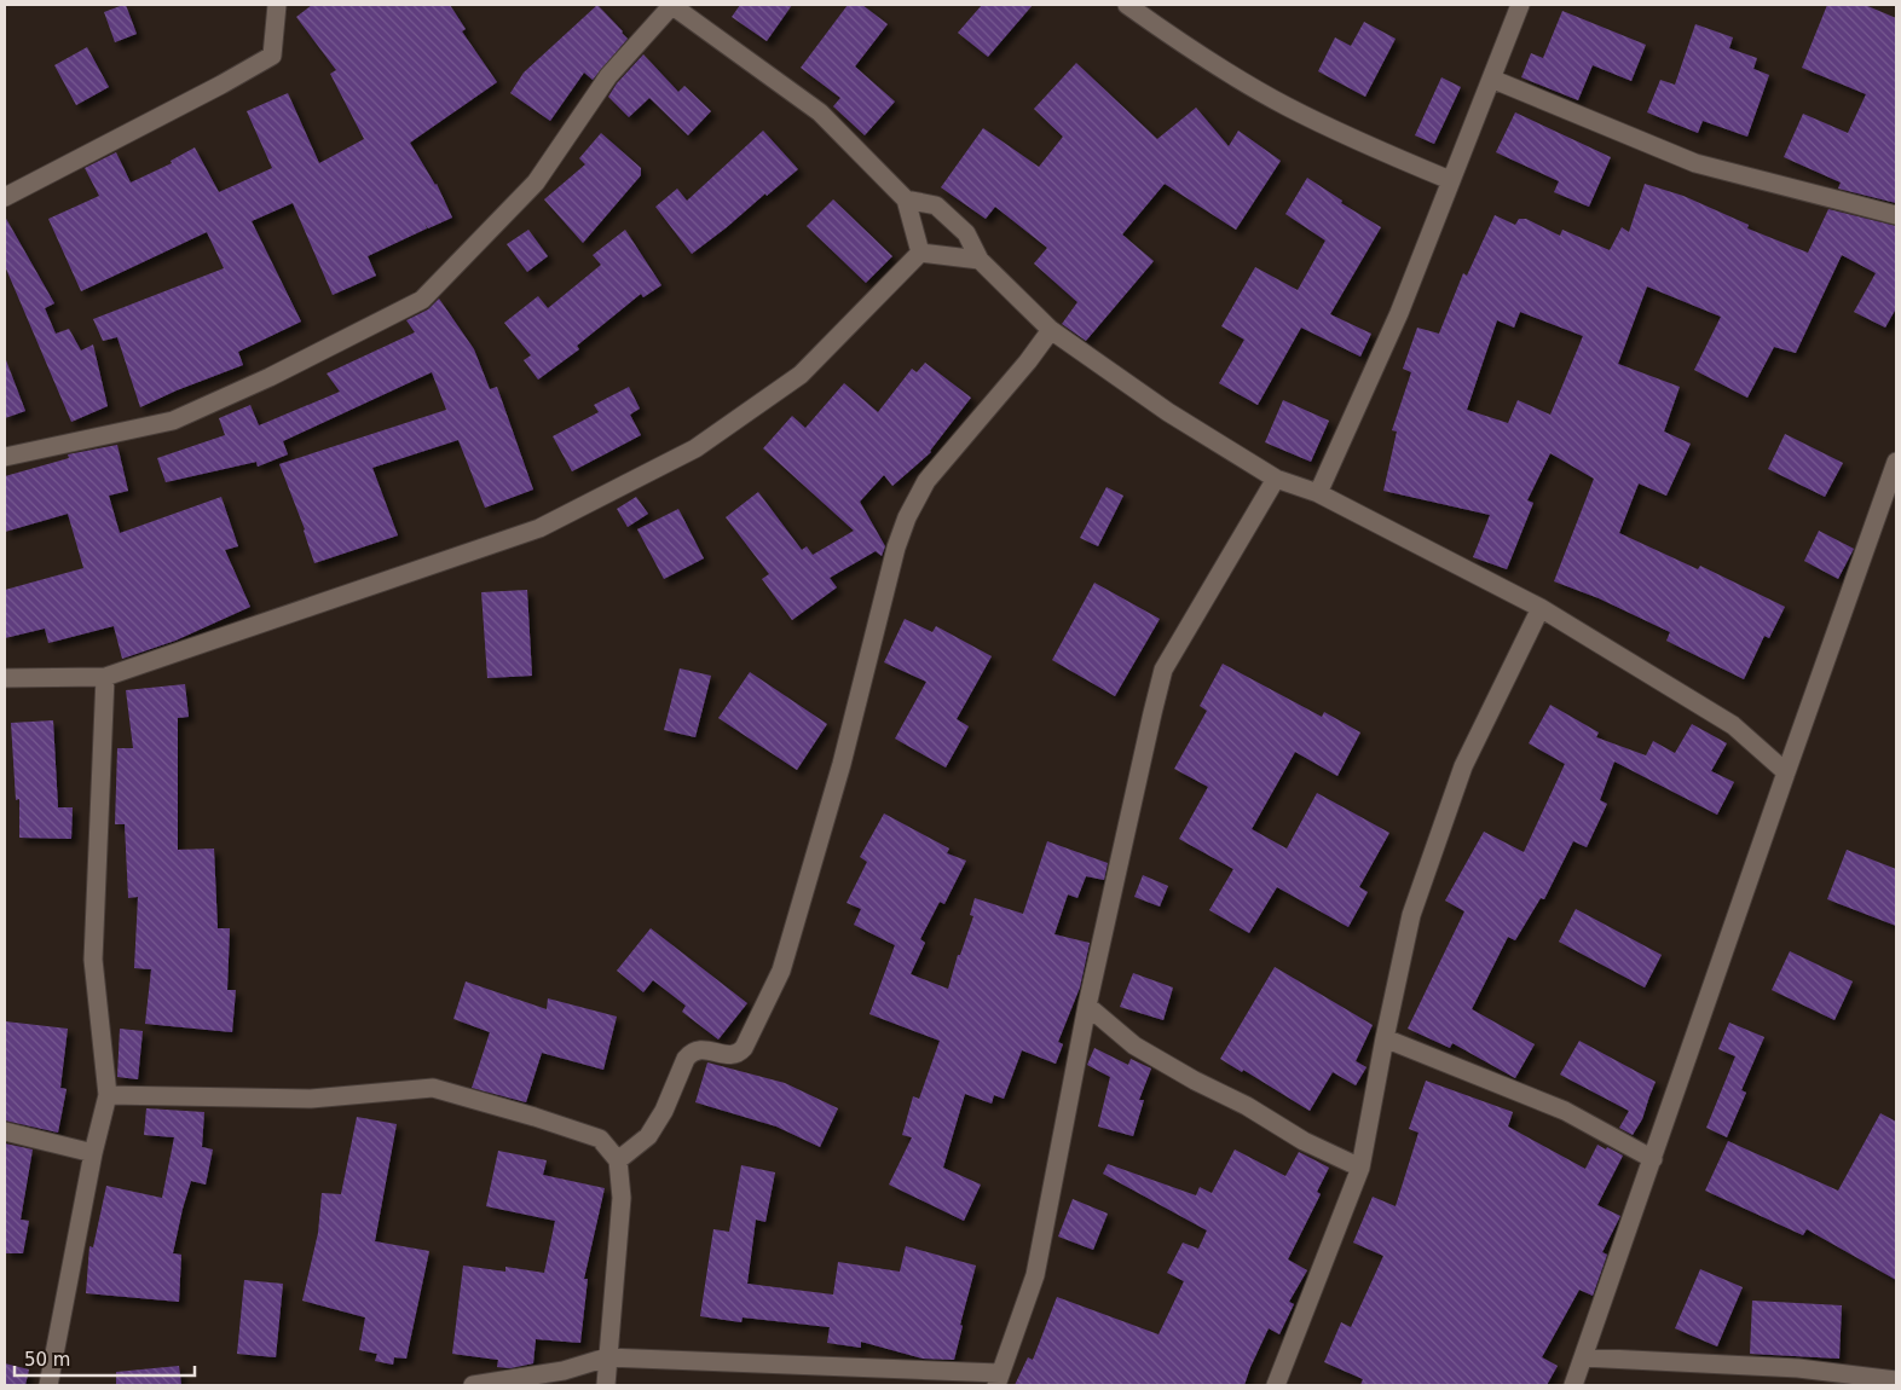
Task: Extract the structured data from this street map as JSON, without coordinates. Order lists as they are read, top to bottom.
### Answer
{
  "scale_bar": "50 m"
}
